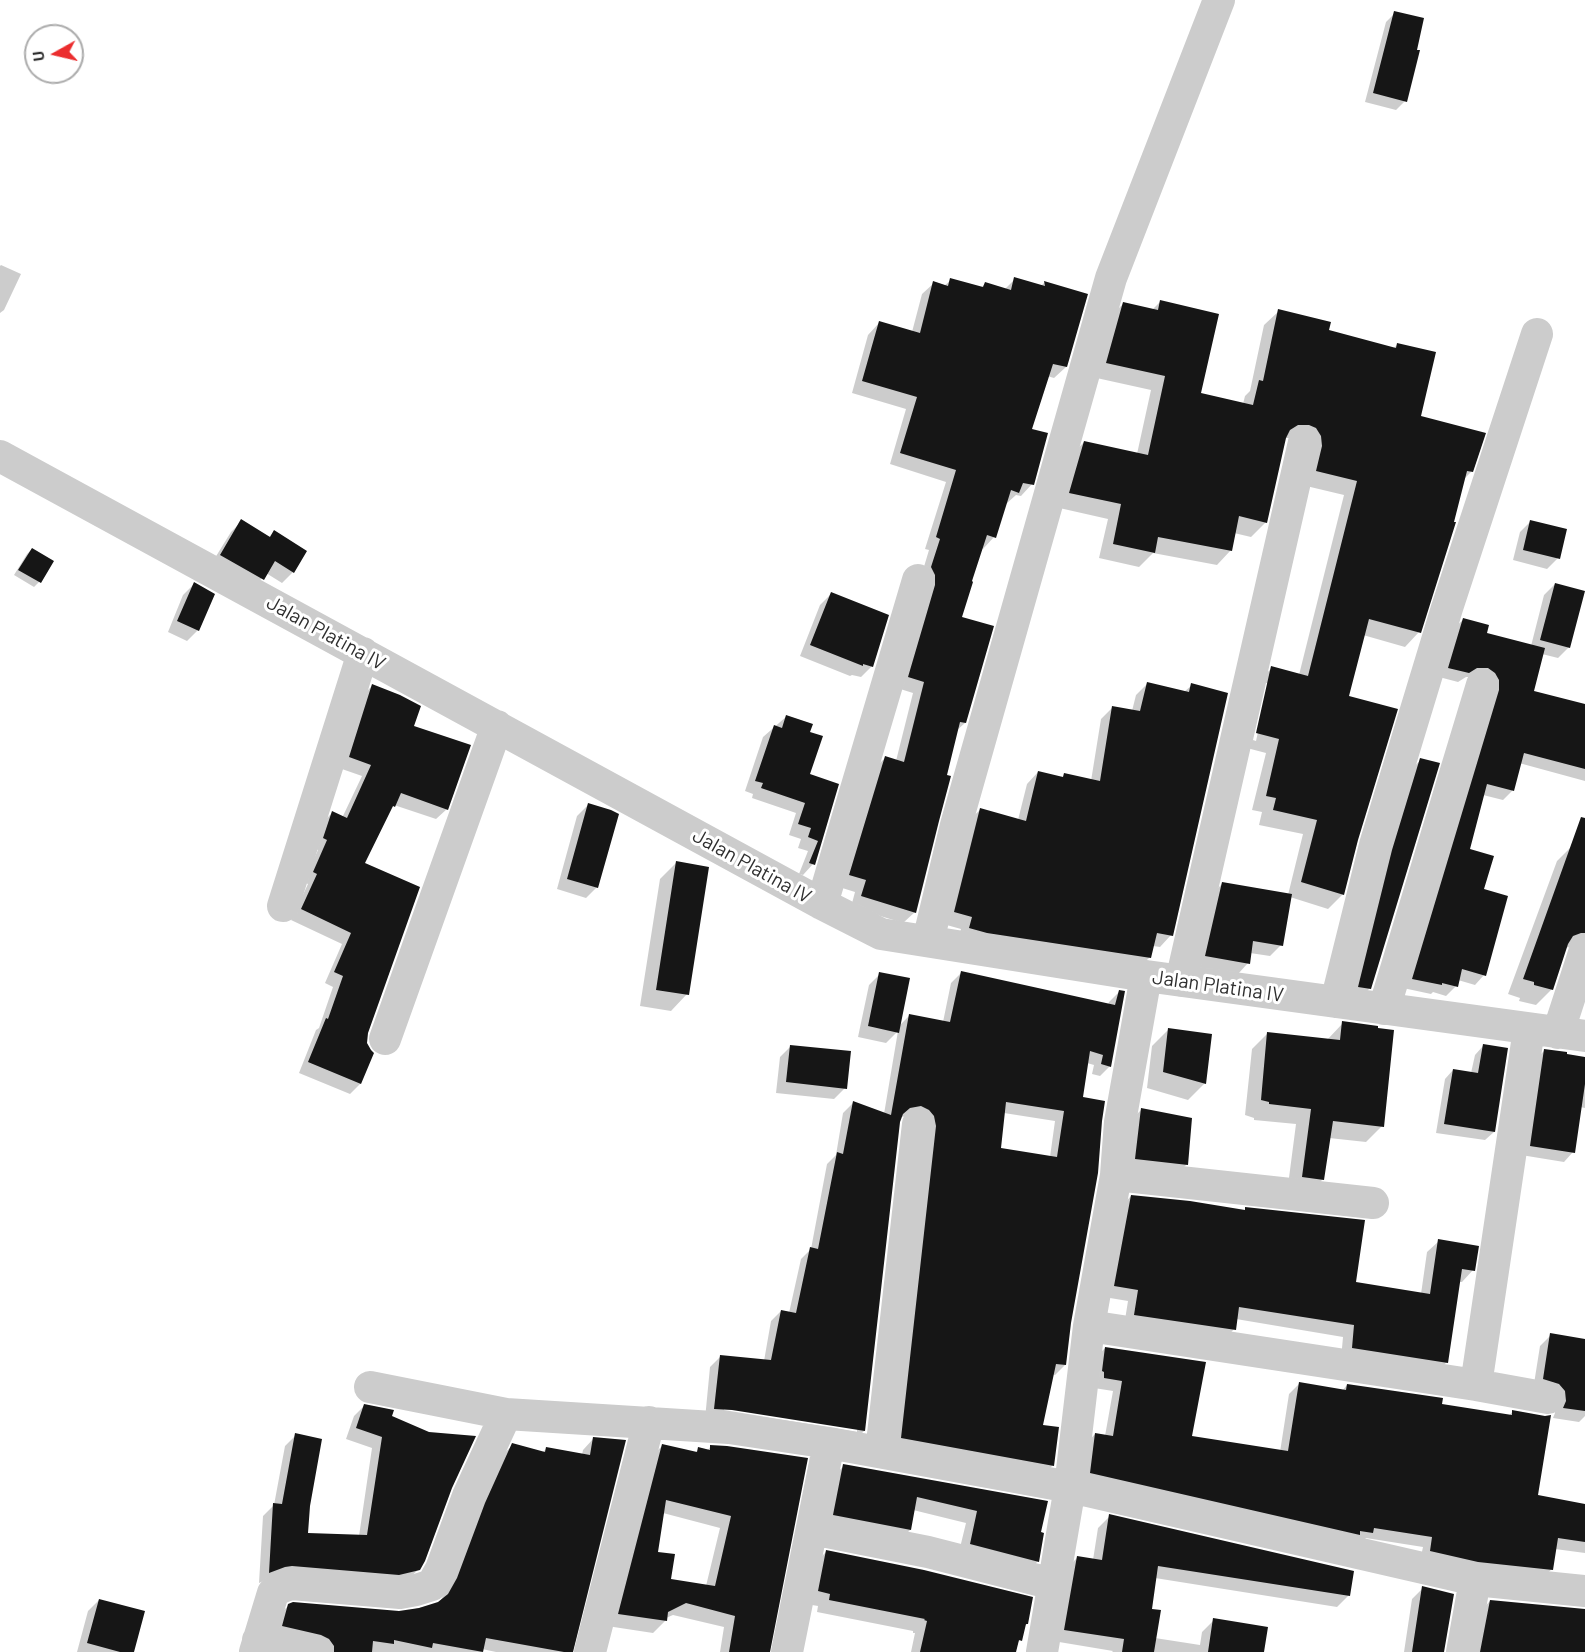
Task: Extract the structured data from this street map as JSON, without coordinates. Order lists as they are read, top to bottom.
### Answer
{
  "streets": {
    "street": ["Jalan Platina IV"]
  },
  "north": "left"
}
